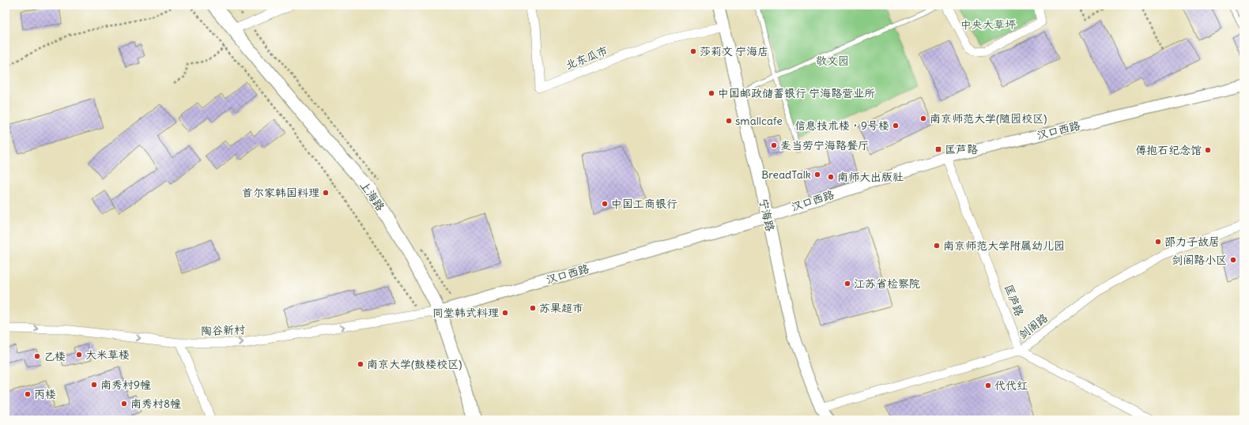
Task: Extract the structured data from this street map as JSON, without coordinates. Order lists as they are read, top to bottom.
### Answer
{
  "streets": {
    "main road": ["上海路"],
    "street": [
      "北东瓜市",
      "汉口西路",
      "宁海路",
      "匡庐路",
      "剑阁路",
      "陶谷新村"
    ]
  },
  "crossings": [
    ["北东瓜市", "宁海路"],
    ["汉口西路", "上海路"],
    ["汉口西路", "宁海路"],
    ["汉口西路", "匡庐路"],
    ["汉口西路", "陶谷新村"],
    ["上海路", "陶谷新村"],
    ["宁海路", "剑阁路"],
    ["匡庐路", "剑阁路"]
  ],
  "one_way": ["陶谷新村"],
  "parks": ["中央大草坪", "敬文园"],
  "places": {
    "other": [
      "莎莉文 宁海店",
      "中国邮政储蓄银行 宁海路营业所",
      "南京师范大学(随园校区)",
      "smallcafe",
      "信息技术楼，9号楼",
      "麦当劳宁海路餐厅",
      "傅抱石纪念馆",
      "BreadTalk",
      "南师大出版社",
      "首尔家韩国料理",
      "中国工商银行",
      "邵力子故居",
      "南京师范大学附属幼儿园",
      "剑阁路小区",
      "江苏省检察院",
      "苏果超市",
      "同堂韩式料理",
      "大米草楼",
      "乙楼",
      "南京大学(鼓楼校区)",
      "南秀村9幢",
      "代代红",
      "丙楼",
      "南秀村8幢"
    ],
    "transit": ["匡芦路"]
  }
}
